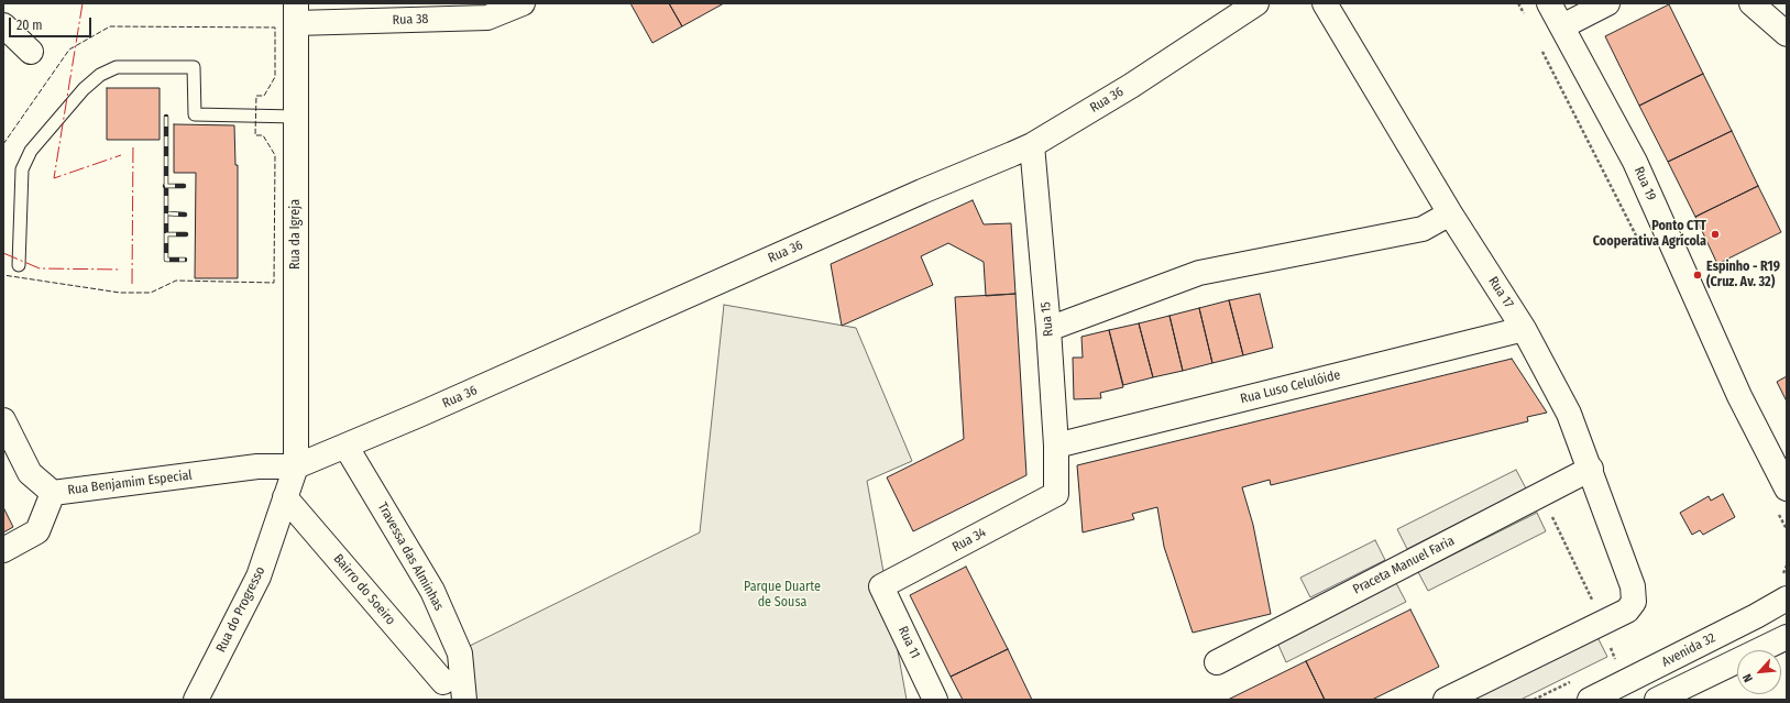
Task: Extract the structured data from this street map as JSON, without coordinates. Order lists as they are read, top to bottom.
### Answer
{
  "streets": {
    "street": [
      "Rua 38",
      "Rua 36",
      "Rua 19",
      "Rua da Igreja",
      "Rua 17",
      "Rua 15",
      "Rua Luso Celulóide",
      "Rua Benjamim Especial",
      "Rua 34",
      "Travessa das Alminhas",
      "Praceta Manuel Faria",
      "Bairro do Soeiro",
      "Rua do Progresso",
      "Rua 11",
      "Avenida 32"
    ]
  },
  "crossings": [
    ["Rua 38", "Rua da Igreja"],
    ["Rua 36", "Rua da Igreja"],
    ["Rua 36", "Rua 15"],
    ["Rua 36", "Rua Benjamim Especial"],
    ["Rua 36", "Travessa das Alminhas"],
    ["Rua 36", "Rua do Progresso"],
    ["Rua da Igreja", "Rua Benjamim Especial"],
    ["Rua da Igreja", "Rua do Progresso"],
    ["Rua 17", "Rua Luso Celulóide"],
    ["Rua 17", "Praceta Manuel Faria"],
    ["Rua 15", "Rua Luso Celulóide"],
    ["Rua 15", "Rua 34"],
    ["Rua Benjamim Especial", "Rua do Progresso"],
    ["Rua 34", "Rua 11"],
    ["Bairro do Soeiro", "Rua do Progresso"]
  ],
  "parks": ["Parque Duarte de Sousa"],
  "places": ["Ponto CTT Cooperativa Agrícola", "Espinho - R19 (Cruz. Av. 32)"],
  "scale_bar": "20 m",
  "north": "bottom left"
}
